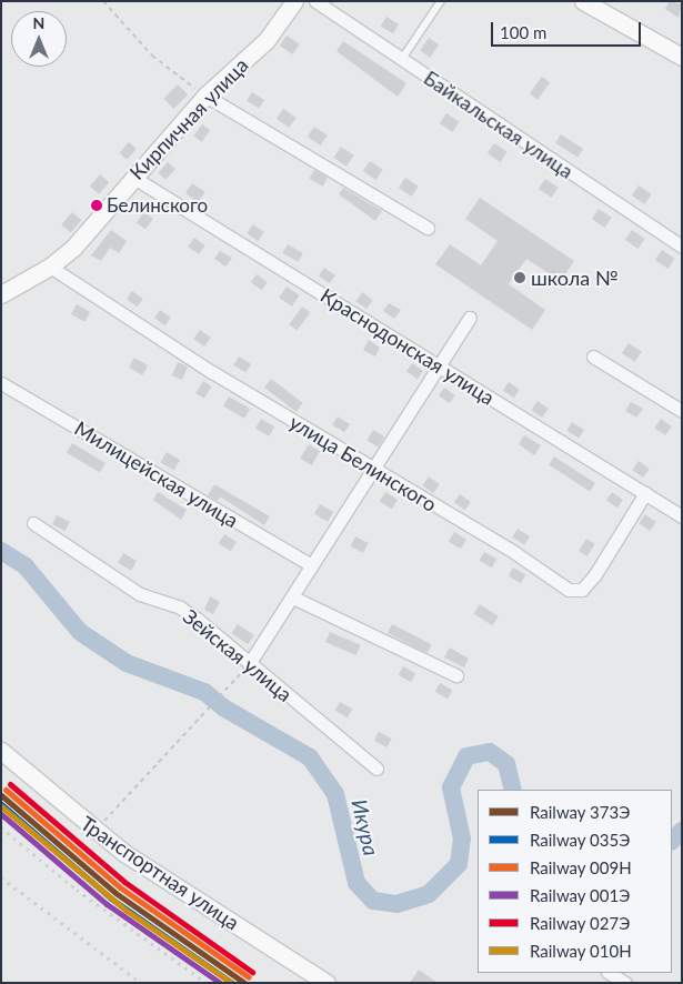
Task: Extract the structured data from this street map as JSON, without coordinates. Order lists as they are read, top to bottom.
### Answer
{
  "streets": {
    "street": [
      "Кирпичная улица",
      "Байкальская улица",
      "Краснодонская улица",
      "улица Белинского",
      "Милицейская улица",
      "Зейская улица",
      "Транспортная улица"
    ]
  },
  "crossings": [
    ["Кирпичная улица", "Краснодонская улица"],
    ["Кирпичная улица", "улица Белинского"],
    ["Краснодонская улица", "улица Белинского"]
  ],
  "water": ["Икура"],
  "places": ["Белинского", "школа №"],
  "lines": [
    "rail line 027Э",
    "rail line 009Н",
    "rail line 373Э",
    "rail line 035Э",
    "rail line 010Н",
    "rail line 001Э"
  ],
  "legend": [
    "Railway 373Э",
    "Railway 035Э",
    "Railway 009Н",
    "Railway 001Э",
    "Railway 027Э",
    "Railway 010Н"
  ],
  "scale_bar": "100 m",
  "north": "top"
}
